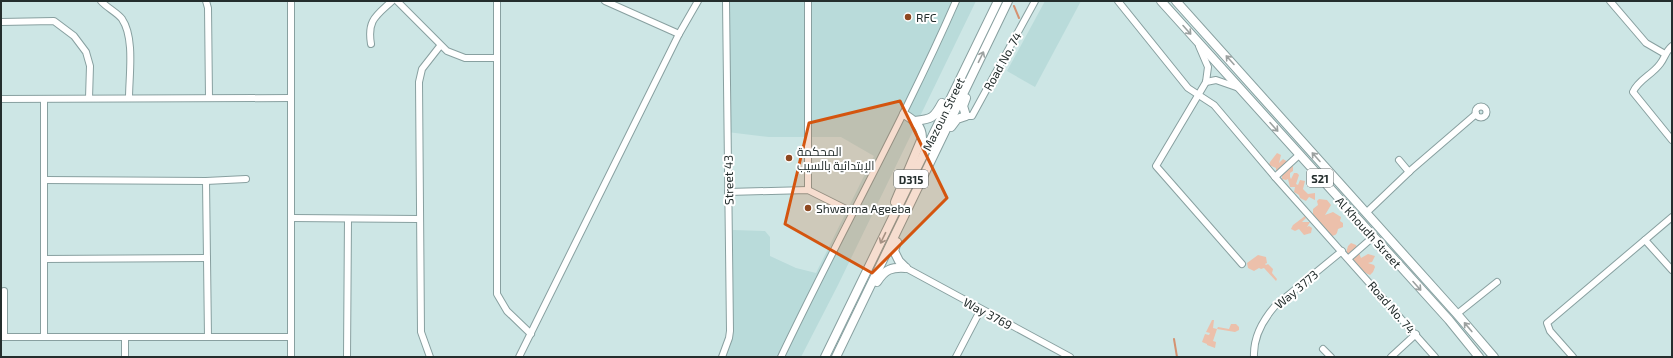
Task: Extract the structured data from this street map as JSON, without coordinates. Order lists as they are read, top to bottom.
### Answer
{
  "streets": {
    "main road": [
      "Mazoun Street",
      "S21",
      "D315",
      "Al Khoudh Street"
    ],
    "street": [
      "Road No. 74",
      "Street 43",
      "Way 3773",
      "Way 3769"
    ]
  },
  "crossings": [
    ["Road No. 74", "Way 3773"]
  ],
  "places": ["RFC", "المحكمة الإبتدائية بالسيب", "Shwarma Ageeba"]
}
